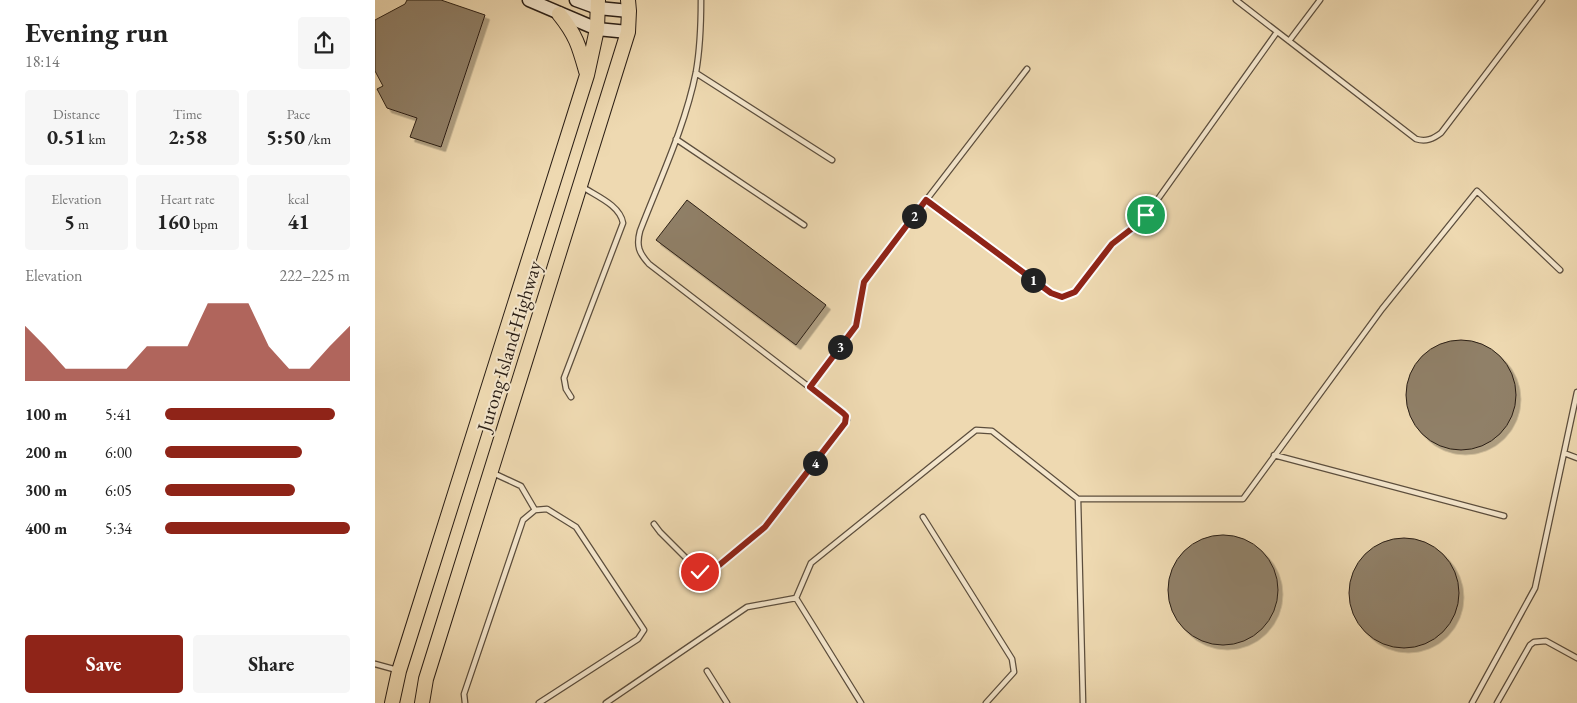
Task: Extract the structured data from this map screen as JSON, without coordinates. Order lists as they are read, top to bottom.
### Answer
{
  "streets": {
    "main road": ["Jurong Island Highway"]
  },
  "page": {
    "heading": ["Evening run", "18:14"],
    "stats": [
      ["Distance", "0.51 km"],
      ["Time", "2:58"],
      ["Pace", "5:50 /km"],
      ["Elevation", "5 m"],
      ["Heart rate", "160 bpm"],
      ["kcal", "41"]
    ],
    "pins": [
      "2",
      "1",
      "3",
      "4"
    ],
    "chart": ["Elevation", "222–225 m"],
    "list": [
      {
        "name": "100 m",
        "note": "5:41"
      },
      {
        "name": "200 m",
        "note": "6:00"
      },
      {
        "name": "300 m",
        "note": "6:05"
      },
      {
        "name": "400 m",
        "note": "5:34"
      }
    ],
    "buttons": ["Save", "Share"]
  }
}
